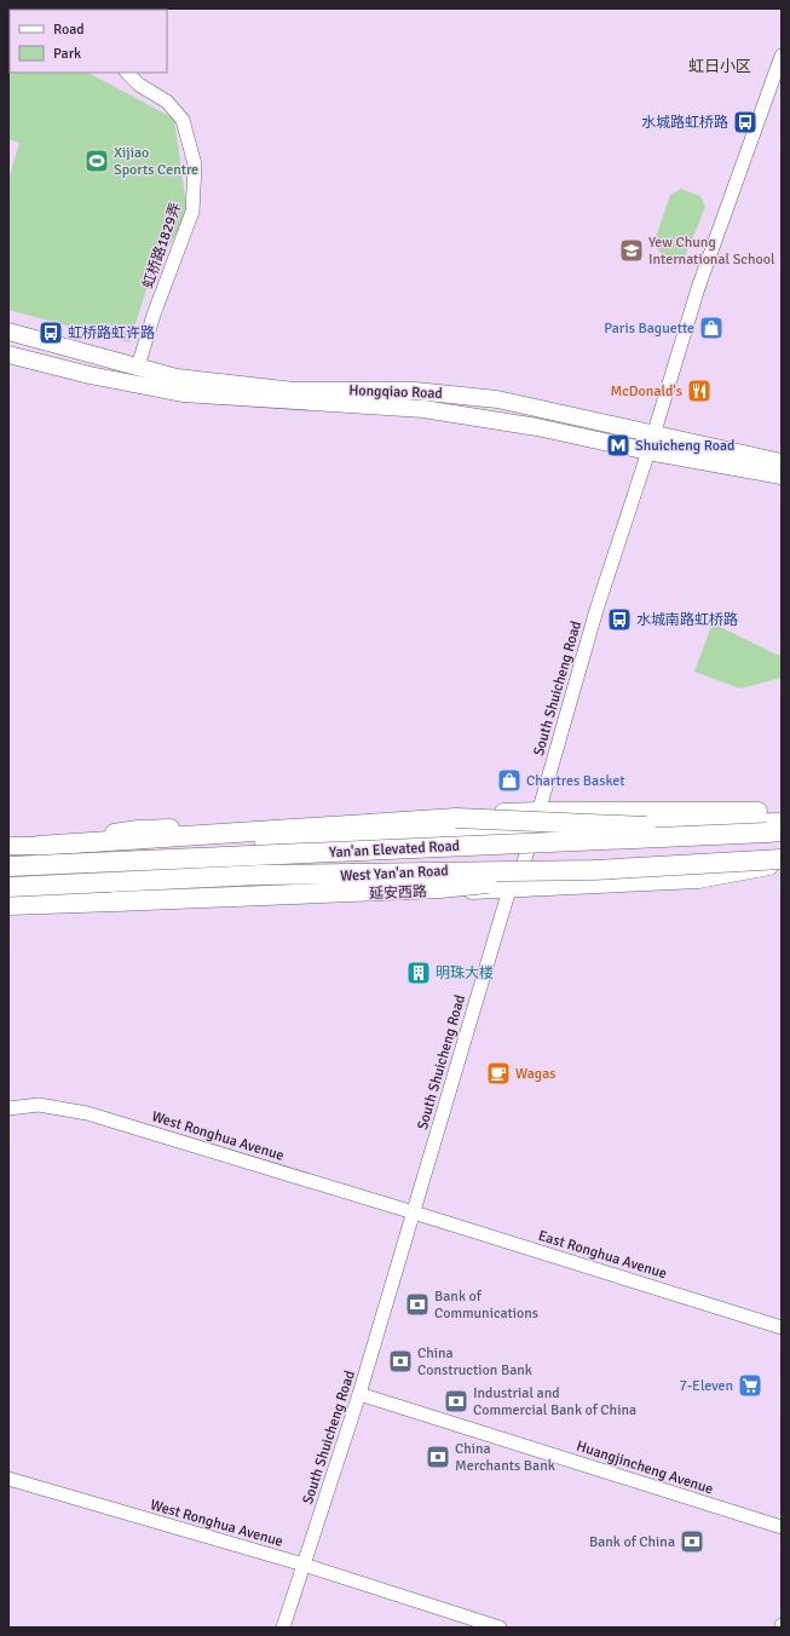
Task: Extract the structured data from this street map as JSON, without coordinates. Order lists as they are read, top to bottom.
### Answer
{
  "streets": {
    "highway": ["Yan'an Elevated Road"],
    "main road": ["Hongqiao Road", "West Yan'an Road", "延安西路"],
    "street": [
      "虹桥路1829弄",
      "South Shuicheng Road",
      "West Ronghua Avenue",
      "East Ronghua Avenue",
      "Huangjincheng Avenue"
    ]
  },
  "crossings": [
    ["虹桥路1829弄", "Hongqiao Road"],
    ["Hongqiao Road", "South Shuicheng Road"],
    ["South Shuicheng Road", "West Yan'an Road"],
    ["South Shuicheng Road", "延安西路"],
    ["South Shuicheng Road", "West Ronghua Avenue"],
    ["South Shuicheng Road", "East Ronghua Avenue"],
    ["South Shuicheng Road", "Huangjincheng Avenue"],
    ["Yan'an Elevated Road", "West Yan'an Road"],
    ["West Ronghua Avenue", "East Ronghua Avenue"]
  ],
  "districts": ["虹日小区"],
  "places": {
    "bus stop": ["水城路虹桥路", "虹桥路虹许路", "水城南路虹桥路"],
    "sports": ["Xijiao Sports Centre"],
    "school or university": ["Yew Chung International School"],
    "shop": ["Paris Baguette", "Chartres Basket"],
    "restaurant": ["McDonald's"],
    "metro station": ["Shuicheng Road"],
    "building": ["明珠大楼"],
    "cafe": ["Wagas"],
    "bank": [
      "Bank of Communications",
      "China Construction Bank",
      "Industrial and Commercial Bank of China",
      "China Merchants Bank",
      "Bank of China"
    ],
    "supermarket": ["7-Eleven"]
  },
  "legend": ["Road", "Park"]
}
